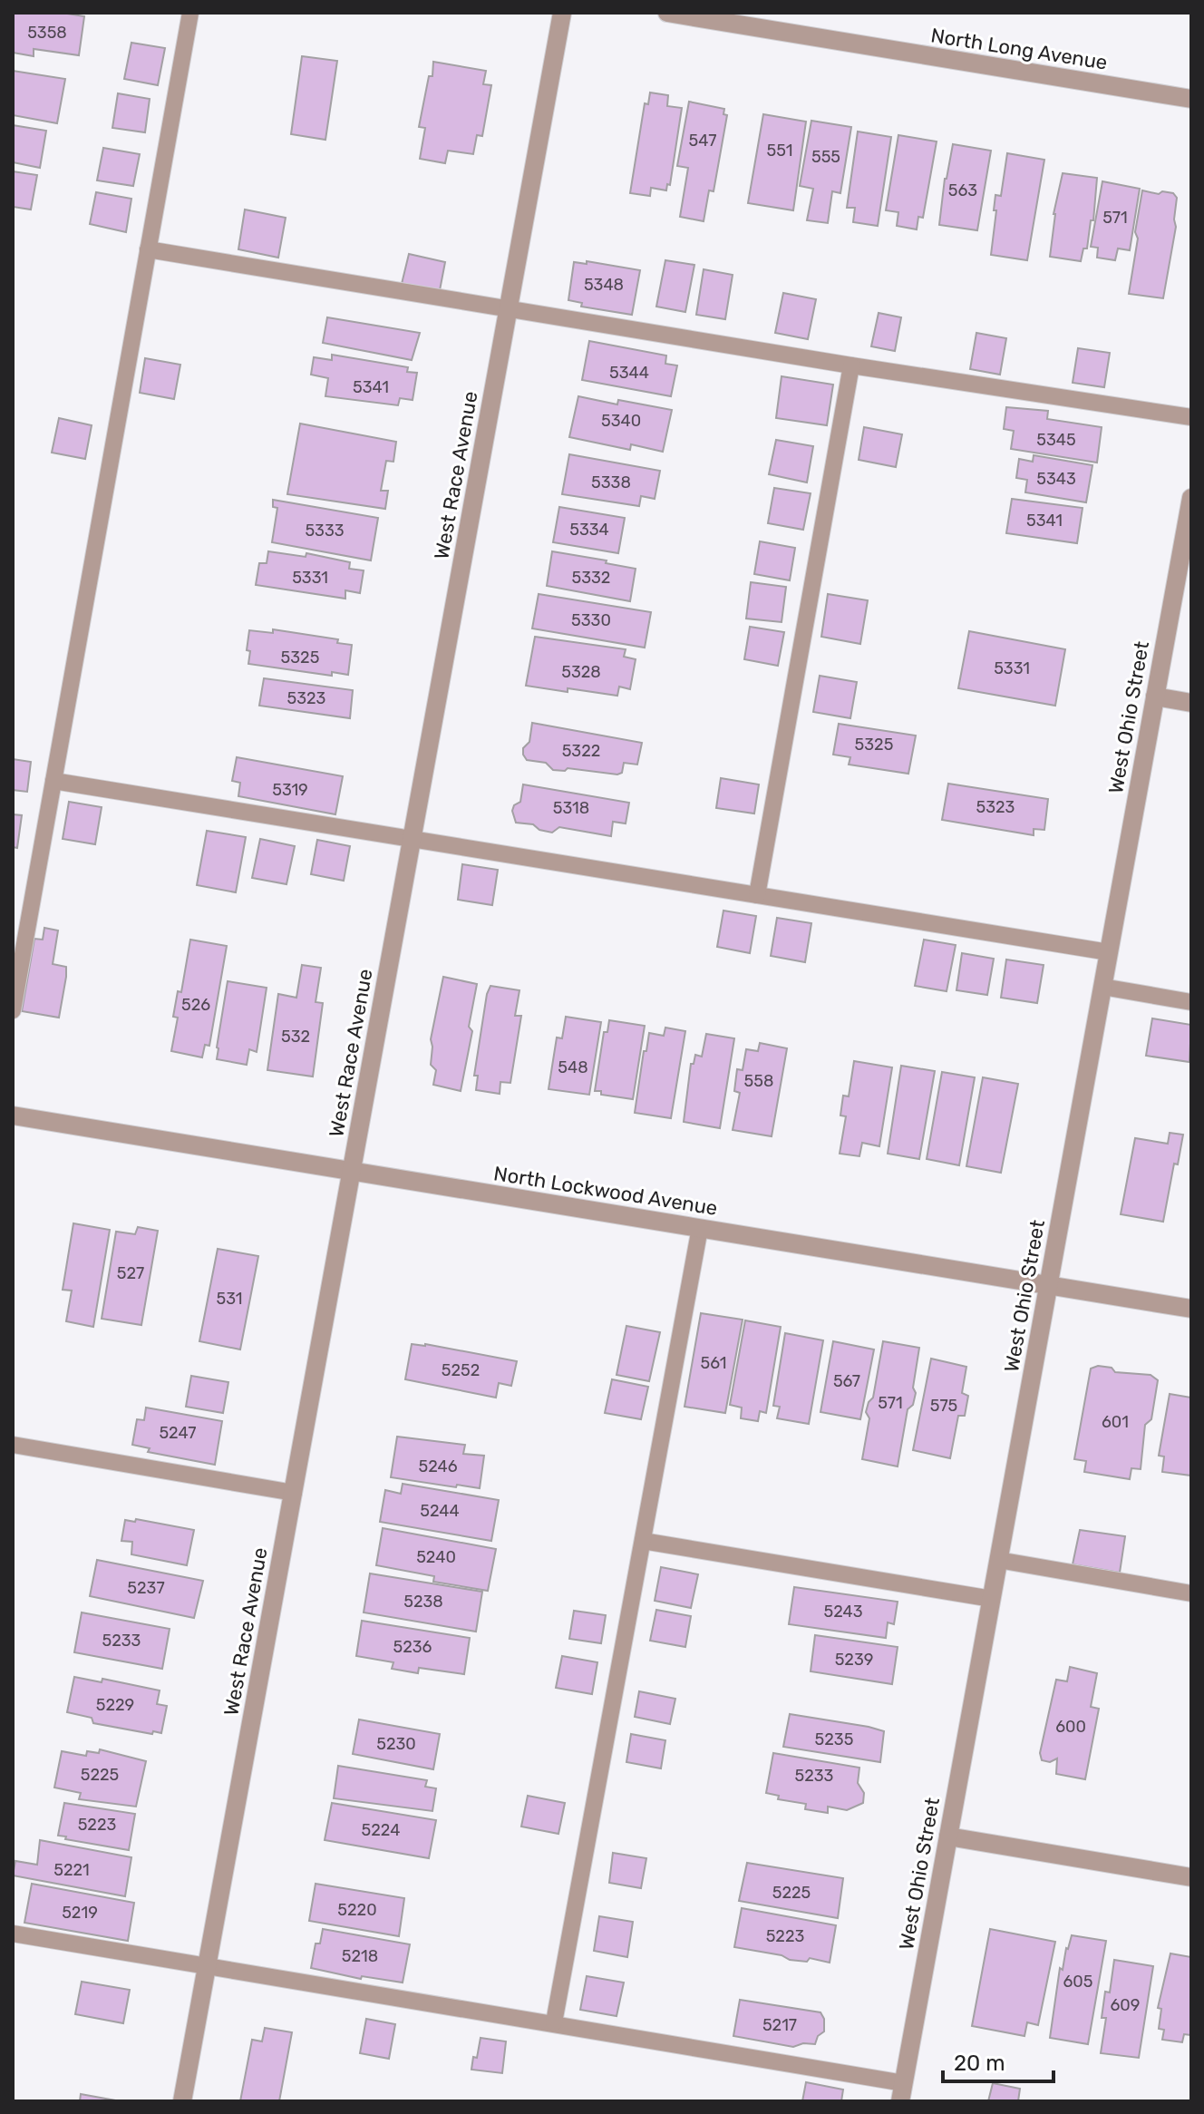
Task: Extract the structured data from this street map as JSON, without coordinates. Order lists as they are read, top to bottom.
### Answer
{
  "streets": {
    "street": [
      "North Long Avenue",
      "West Race Avenue",
      "West Ohio Street",
      "North Lockwood Avenue"
    ]
  },
  "crossings": [
    ["West Race Avenue", "North Lockwood Avenue"],
    ["West Ohio Street", "North Lockwood Avenue"]
  ],
  "house_numbers": [
    "5358",
    "547",
    "551",
    "555",
    "563",
    "571",
    "5348",
    "5344",
    "5341",
    "5340",
    "5345",
    "5343",
    "5338",
    "5341",
    "5334",
    "5333",
    "5331",
    "5332",
    "5330",
    "5325",
    "5331",
    "5328",
    "5323",
    "5325",
    "5322",
    "5319",
    "5323",
    "5318",
    "526",
    "532",
    "548",
    "558",
    "527",
    "531",
    "561",
    "5252",
    "567",
    "571",
    "575",
    "601",
    "5247",
    "5246",
    "5244",
    "5240",
    "5237",
    "5238",
    "5243",
    "5233",
    "5236",
    "5239",
    "5229",
    "600",
    "5235",
    "5230",
    "5225",
    "5233",
    "5223",
    "5224",
    "5221",
    "5225",
    "5220",
    "5219",
    "5223",
    "5218",
    "605",
    "609",
    "5217"
  ],
  "scale_bar": "20 m"
}
